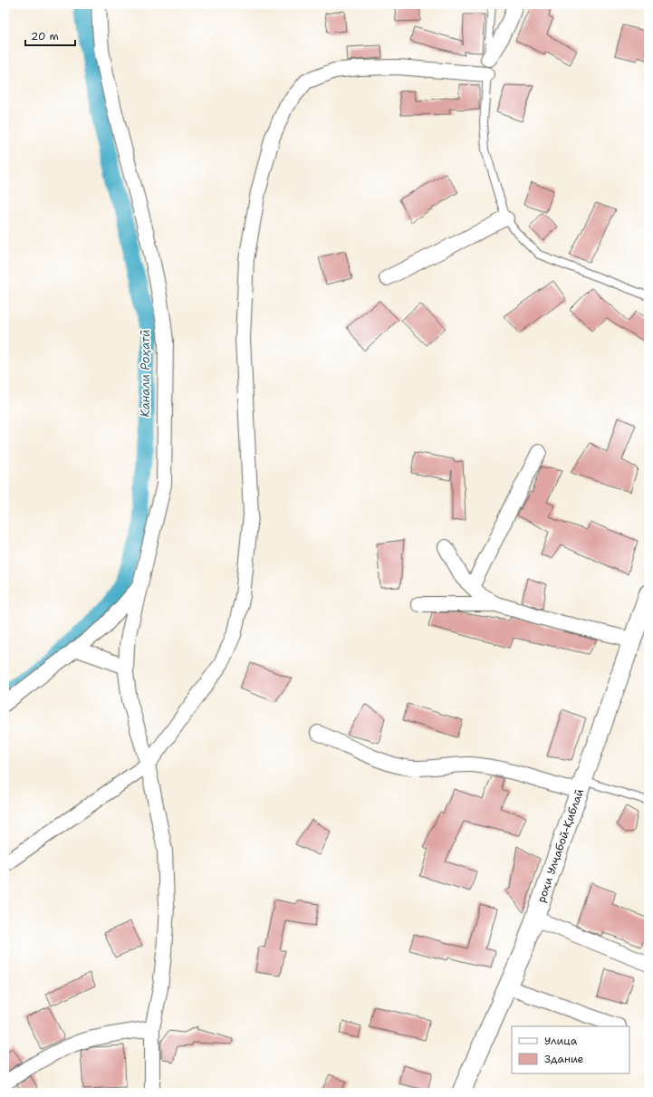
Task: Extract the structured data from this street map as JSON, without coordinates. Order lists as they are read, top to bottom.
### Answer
{
  "streets": {
    "street": ["роҳи Улҷабой-Қиблаӣ"]
  },
  "water": ["Канали Роҳатӣ"],
  "legend": ["Улица", "Здание"],
  "scale_bar": "20 m"
}
